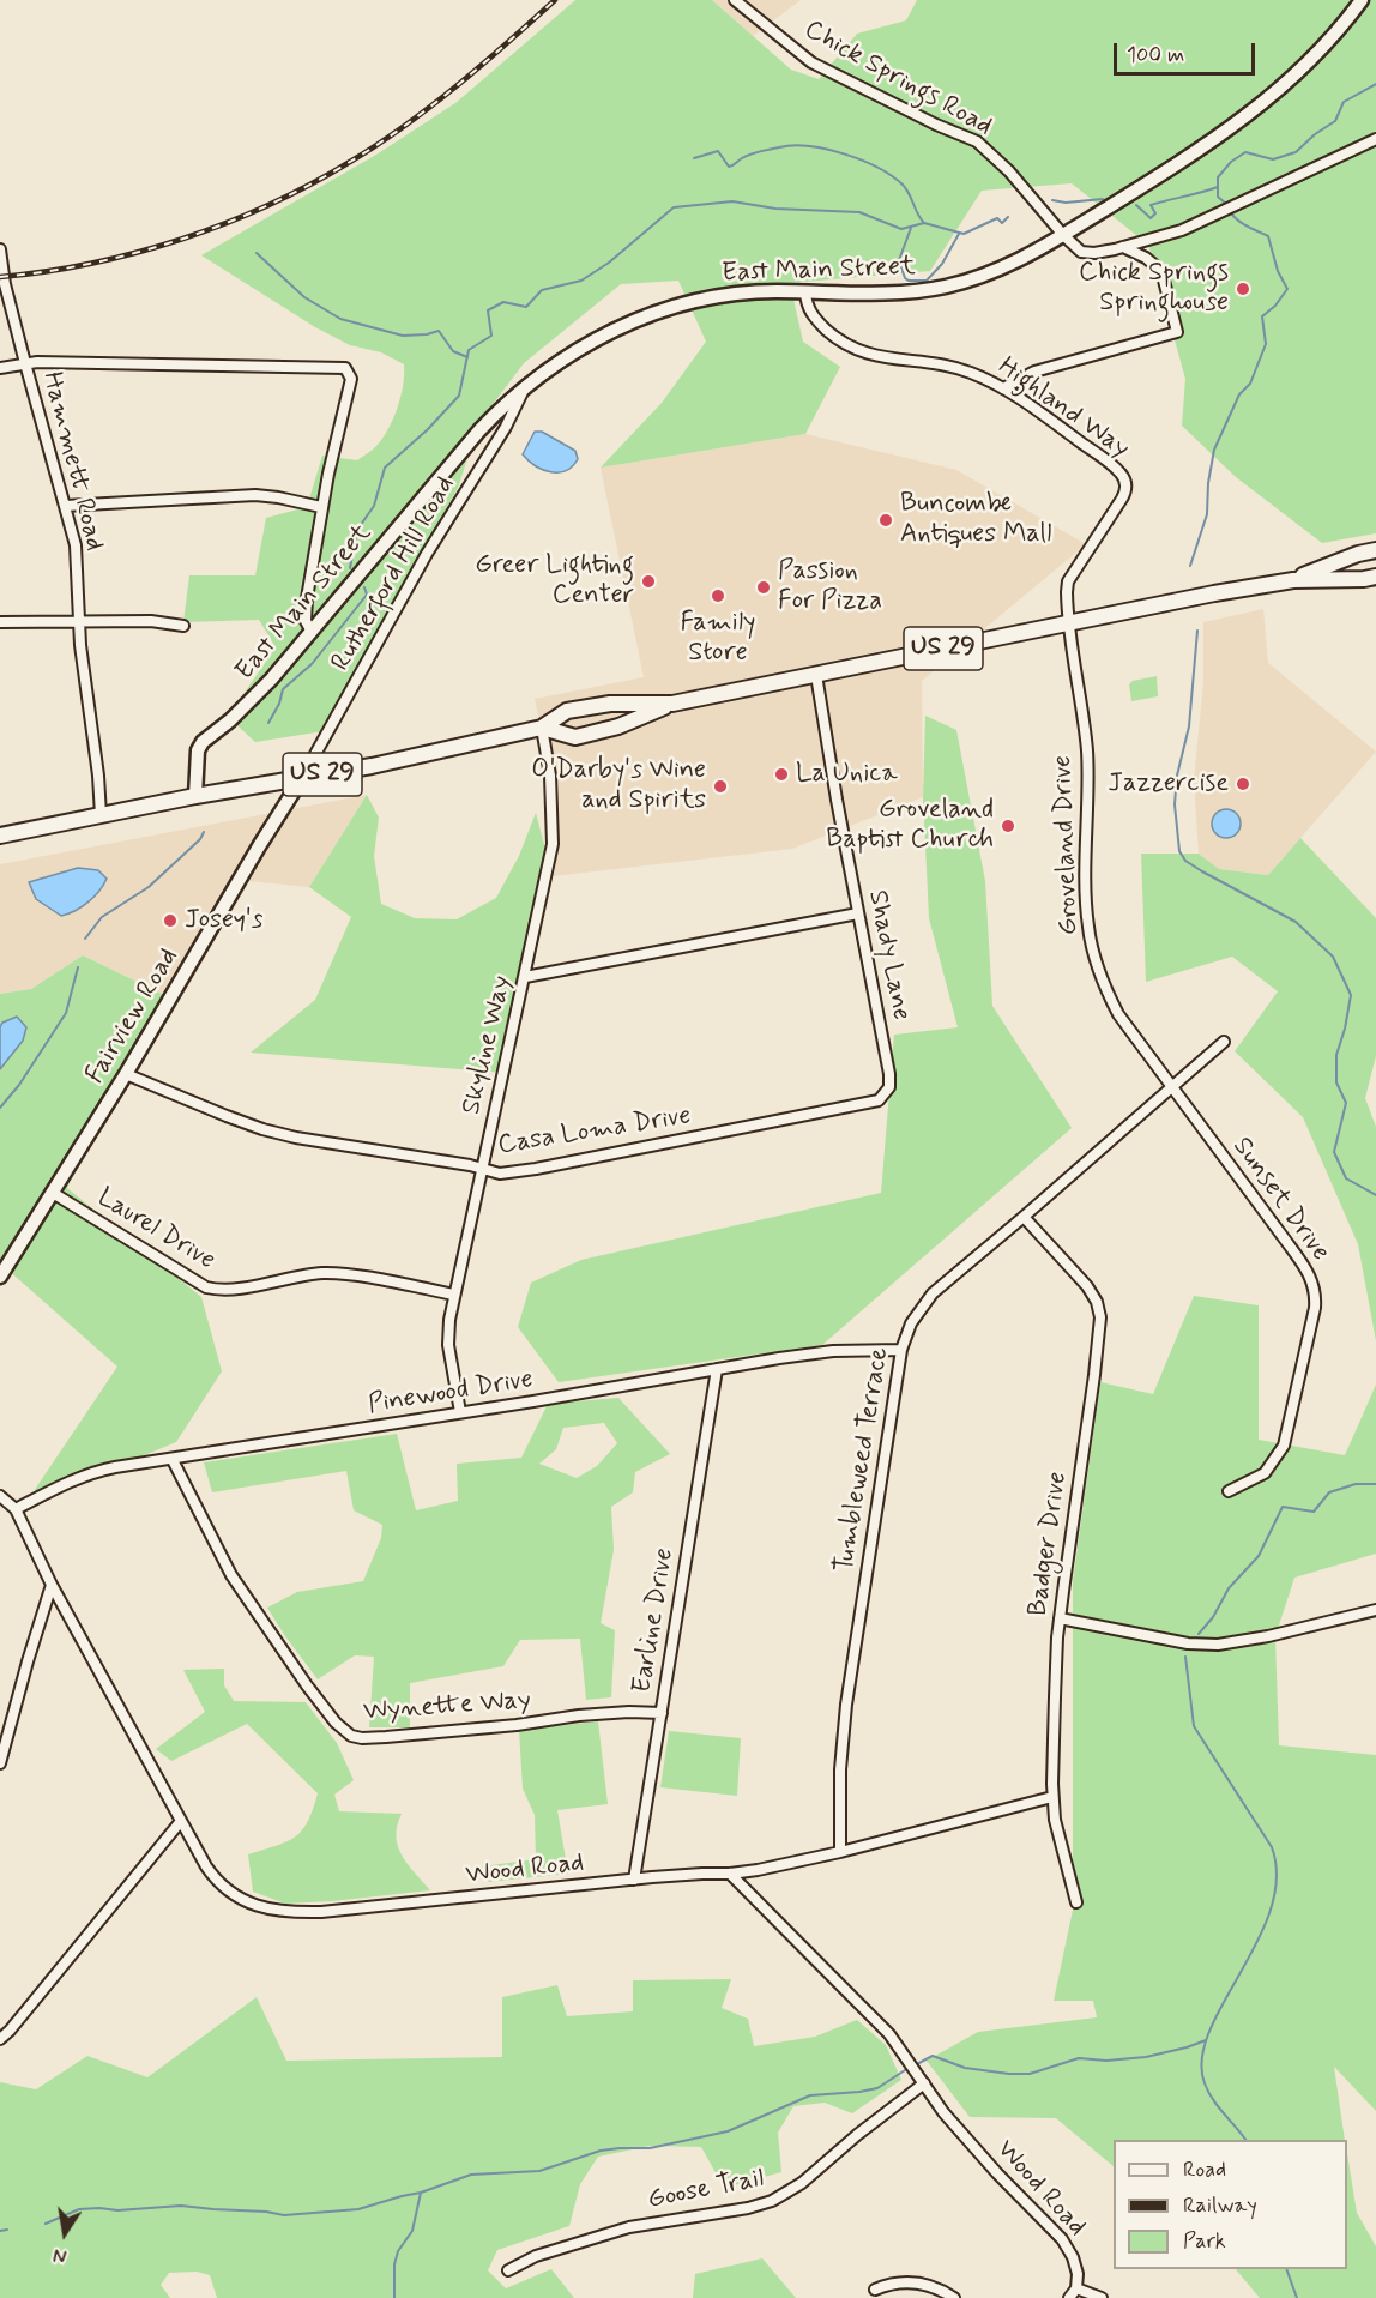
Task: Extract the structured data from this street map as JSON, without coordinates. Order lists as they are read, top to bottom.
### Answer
{
  "streets": {
    "main road": ["US 29"],
    "street": [
      "Chick Springs Road",
      "East Main Street",
      "Highland Way",
      "Hammett Road",
      "Rutherford Hill Road",
      "Groveland Drive",
      "Shady Lane",
      "Fairview Road",
      "Skyline Way",
      "Casa Loma Drive",
      "Sunset Drive",
      "Laurel Drive",
      "Pinewood Drive",
      "Tumbleweed Terrace",
      "Badger Drive",
      "Earline Drive",
      "Wynette Way",
      "Wood Road",
      "Goose Trail"
    ]
  },
  "crossings": [
    ["Chick Springs Road", "East Main Street"],
    ["East Main Street", "Highland Way"],
    ["East Main Street", "Rutherford Hill Road"],
    ["East Main Street", "US 29"],
    ["Highland Way", "US 29"],
    ["Highland Way", "Groveland Drive"],
    ["Hammett Road", "US 29"],
    ["Rutherford Hill Road", "US 29"],
    ["Rutherford Hill Road", "Fairview Road"],
    ["US 29", "Groveland Drive"],
    ["US 29", "Shady Lane"],
    ["US 29", "Fairview Road"],
    ["US 29", "Skyline Way"],
    ["Groveland Drive", "Sunset Drive"],
    ["Groveland Drive", "Tumbleweed Terrace"],
    ["Shady Lane", "Casa Loma Drive"],
    ["Fairview Road", "Casa Loma Drive"],
    ["Fairview Road", "Laurel Drive"],
    ["Skyline Way", "Casa Loma Drive"],
    ["Skyline Way", "Laurel Drive"],
    ["Skyline Way", "Pinewood Drive"],
    ["Sunset Drive", "Tumbleweed Terrace"],
    ["Pinewood Drive", "Tumbleweed Terrace"],
    ["Pinewood Drive", "Earline Drive"],
    ["Pinewood Drive", "Wynette Way"],
    ["Pinewood Drive", "Wood Road"],
    ["Tumbleweed Terrace", "Badger Drive"],
    ["Earline Drive", "Wynette Way"],
    ["Earline Drive", "Wood Road"],
    ["Wood Road", "Goose Trail"]
  ],
  "places": [
    "Chick Springs Springhouse",
    "Buncombe Antiques Mall",
    "Greer Lighting Center",
    "Passion For Pizza",
    "Family Store",
    "La Unica",
    "Jazzercise",
    "O'Darby's Wine and Spirits",
    "Groveland Baptist Church",
    "Josey's"
  ],
  "legend": ["Road", "Railway", "Park"],
  "scale_bar": "100 m",
  "north": "bottom"
}
